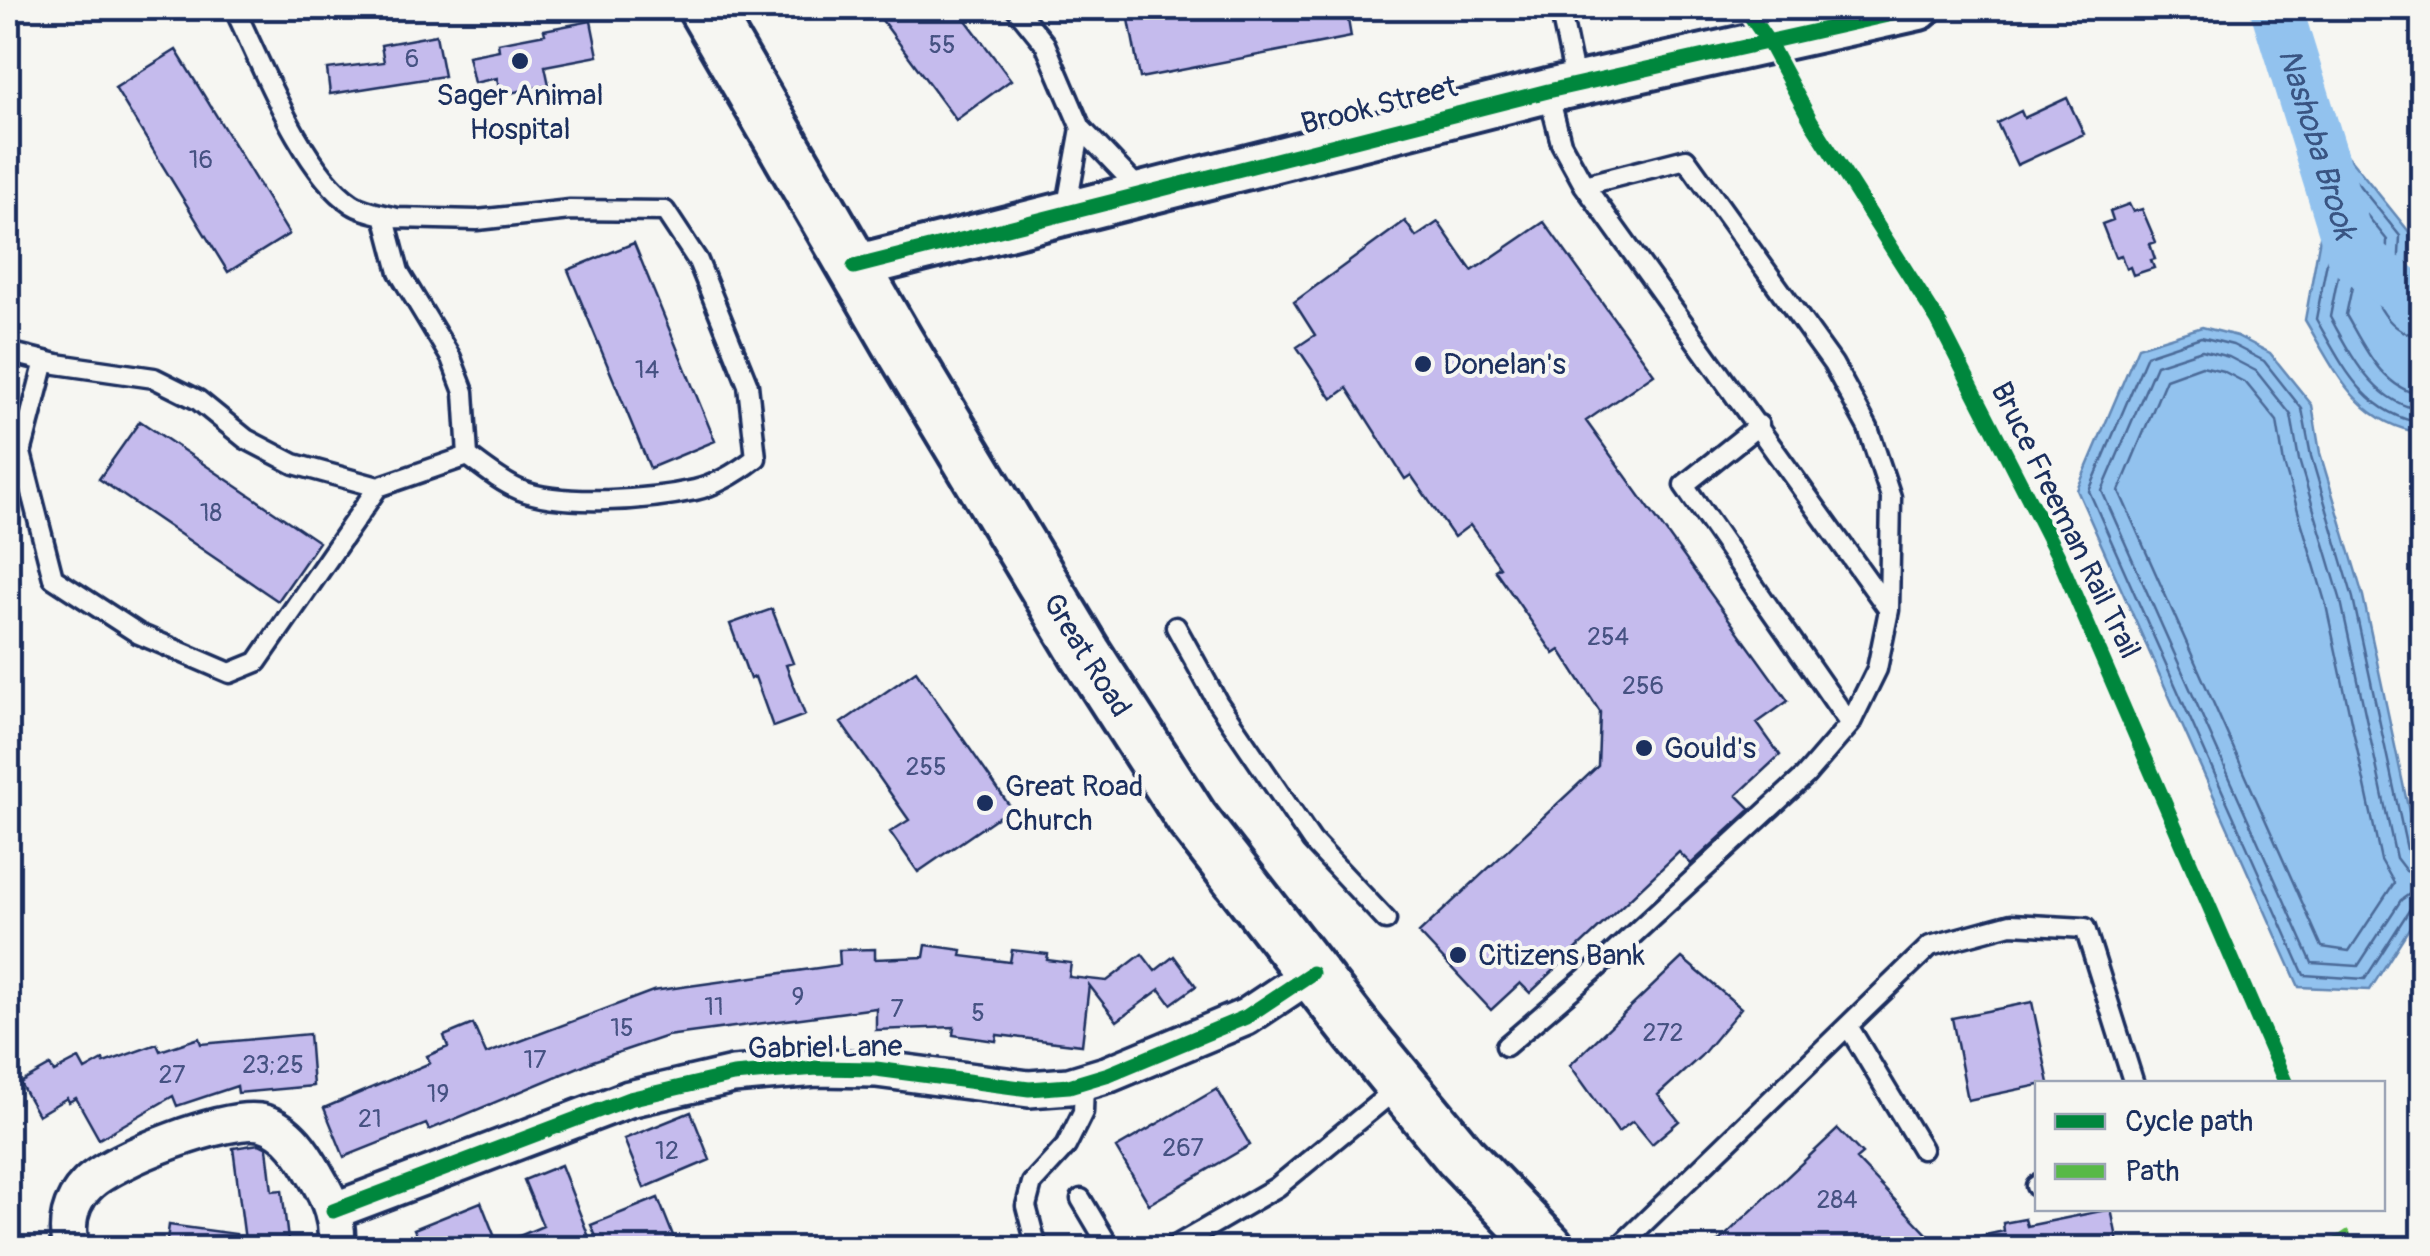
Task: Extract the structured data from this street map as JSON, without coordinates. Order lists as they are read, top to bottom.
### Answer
{
  "streets": {
    "main road": ["Great Road"],
    "street": ["Brook Street", "Gabriel Lane"],
    "cycle path": ["Bruce Freeman Rail Trail"]
  },
  "crossings": [
    ["Brook Street", "Great Road"],
    ["Great Road", "Gabriel Lane"]
  ],
  "water": ["Nashoba Brook"],
  "places": [
    "Sager Animal Hospital",
    "Donelan's",
    "Gould's",
    "Great Road Church",
    "Citizens Bank"
  ],
  "house_numbers": [
    "55",
    "6",
    "16",
    "14",
    "18",
    "254",
    "256",
    "255",
    "9",
    "11",
    "7",
    "5",
    "15",
    "272",
    "17",
    "23;25",
    "27",
    "19",
    "21",
    "267",
    "12",
    "284"
  ],
  "legend": ["Cycle path", "Path"]
}
